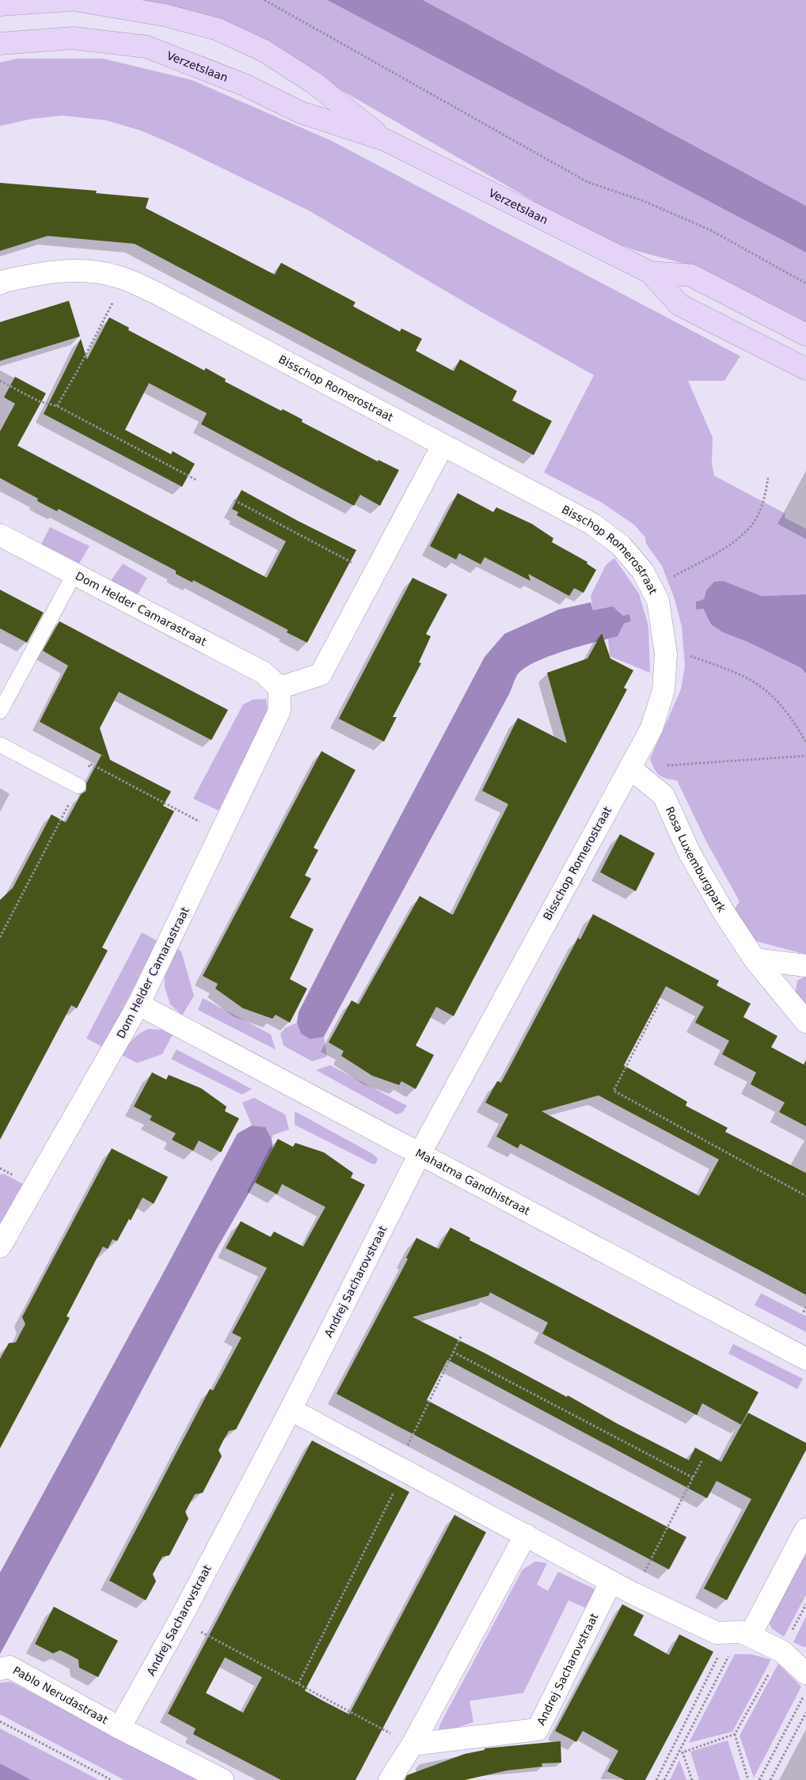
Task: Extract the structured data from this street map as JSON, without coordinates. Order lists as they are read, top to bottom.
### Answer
{
  "streets": {
    "main road": ["Verzetslaan"],
    "street": [
      "Bisschop Romerostraat",
      "Dom Helder Camarastraat",
      "Rosa Luxemburgpark",
      "Mahatma Gandhistraat",
      "Andrej Sacharovstraat",
      "Pablo Nerudastraat"
    ]
  },
  "crossings": [
    ["Bisschop Romerostraat", "Rosa Luxemburgpark"],
    ["Bisschop Romerostraat", "Mahatma Gandhistraat"],
    ["Bisschop Romerostraat", "Andrej Sacharovstraat"],
    ["Dom Helder Camarastraat", "Mahatma Gandhistraat"],
    ["Mahatma Gandhistraat", "Andrej Sacharovstraat"],
    ["Andrej Sacharovstraat", "Pablo Nerudastraat"]
  ]
}
